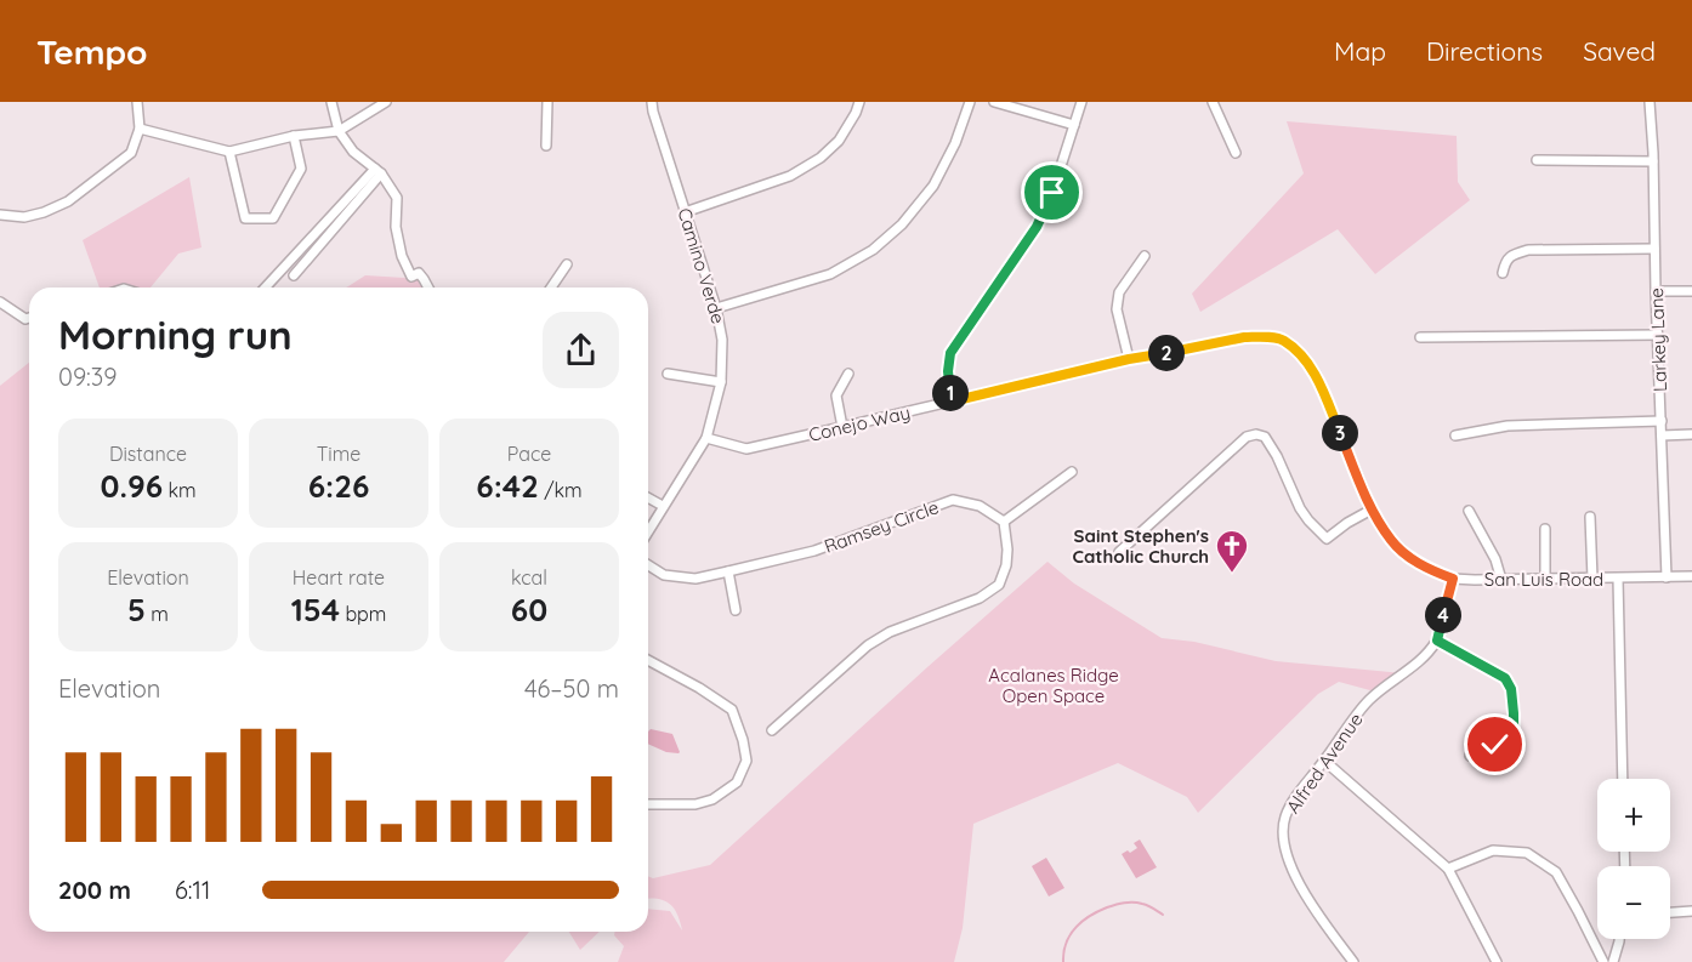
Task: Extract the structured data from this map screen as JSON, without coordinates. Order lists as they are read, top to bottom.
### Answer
{
  "streets": {
    "street": [
      "Camino Verde",
      "Larkey Lane",
      "Conejo Way",
      "Ramsey Circle",
      "San Luis Road",
      "Alfred Avenue"
    ]
  },
  "crossings": [
    ["Camino Verde", "Conejo Way"],
    ["Larkey Lane", "San Luis Road"],
    ["Conejo Way", "San Luis Road"]
  ],
  "parks": ["Acalanes Ridge Open Space"],
  "places": {
    "church": ["Saint Stephen's Catholic Church"]
  },
  "page": {
    "header": "Tempo",
    "nav": ["Map", "Directions", "Saved"],
    "heading": ["Morning run", "09:39"],
    "pins": [
      "2",
      "1",
      "3",
      "4"
    ],
    "stats": [
      ["Distance", "0.96 km"],
      ["Time", "6:26"],
      ["Pace", "6:42 /km"],
      ["Elevation", "5 m"],
      ["Heart rate", "154 bpm"],
      ["kcal", "60"]
    ],
    "chart": ["Elevation", "46–50 m"],
    "map_buttons": ["+", "−"],
    "list": [
      {
        "name": "200 m",
        "note": "6:11"
      }
    ]
  }
}
